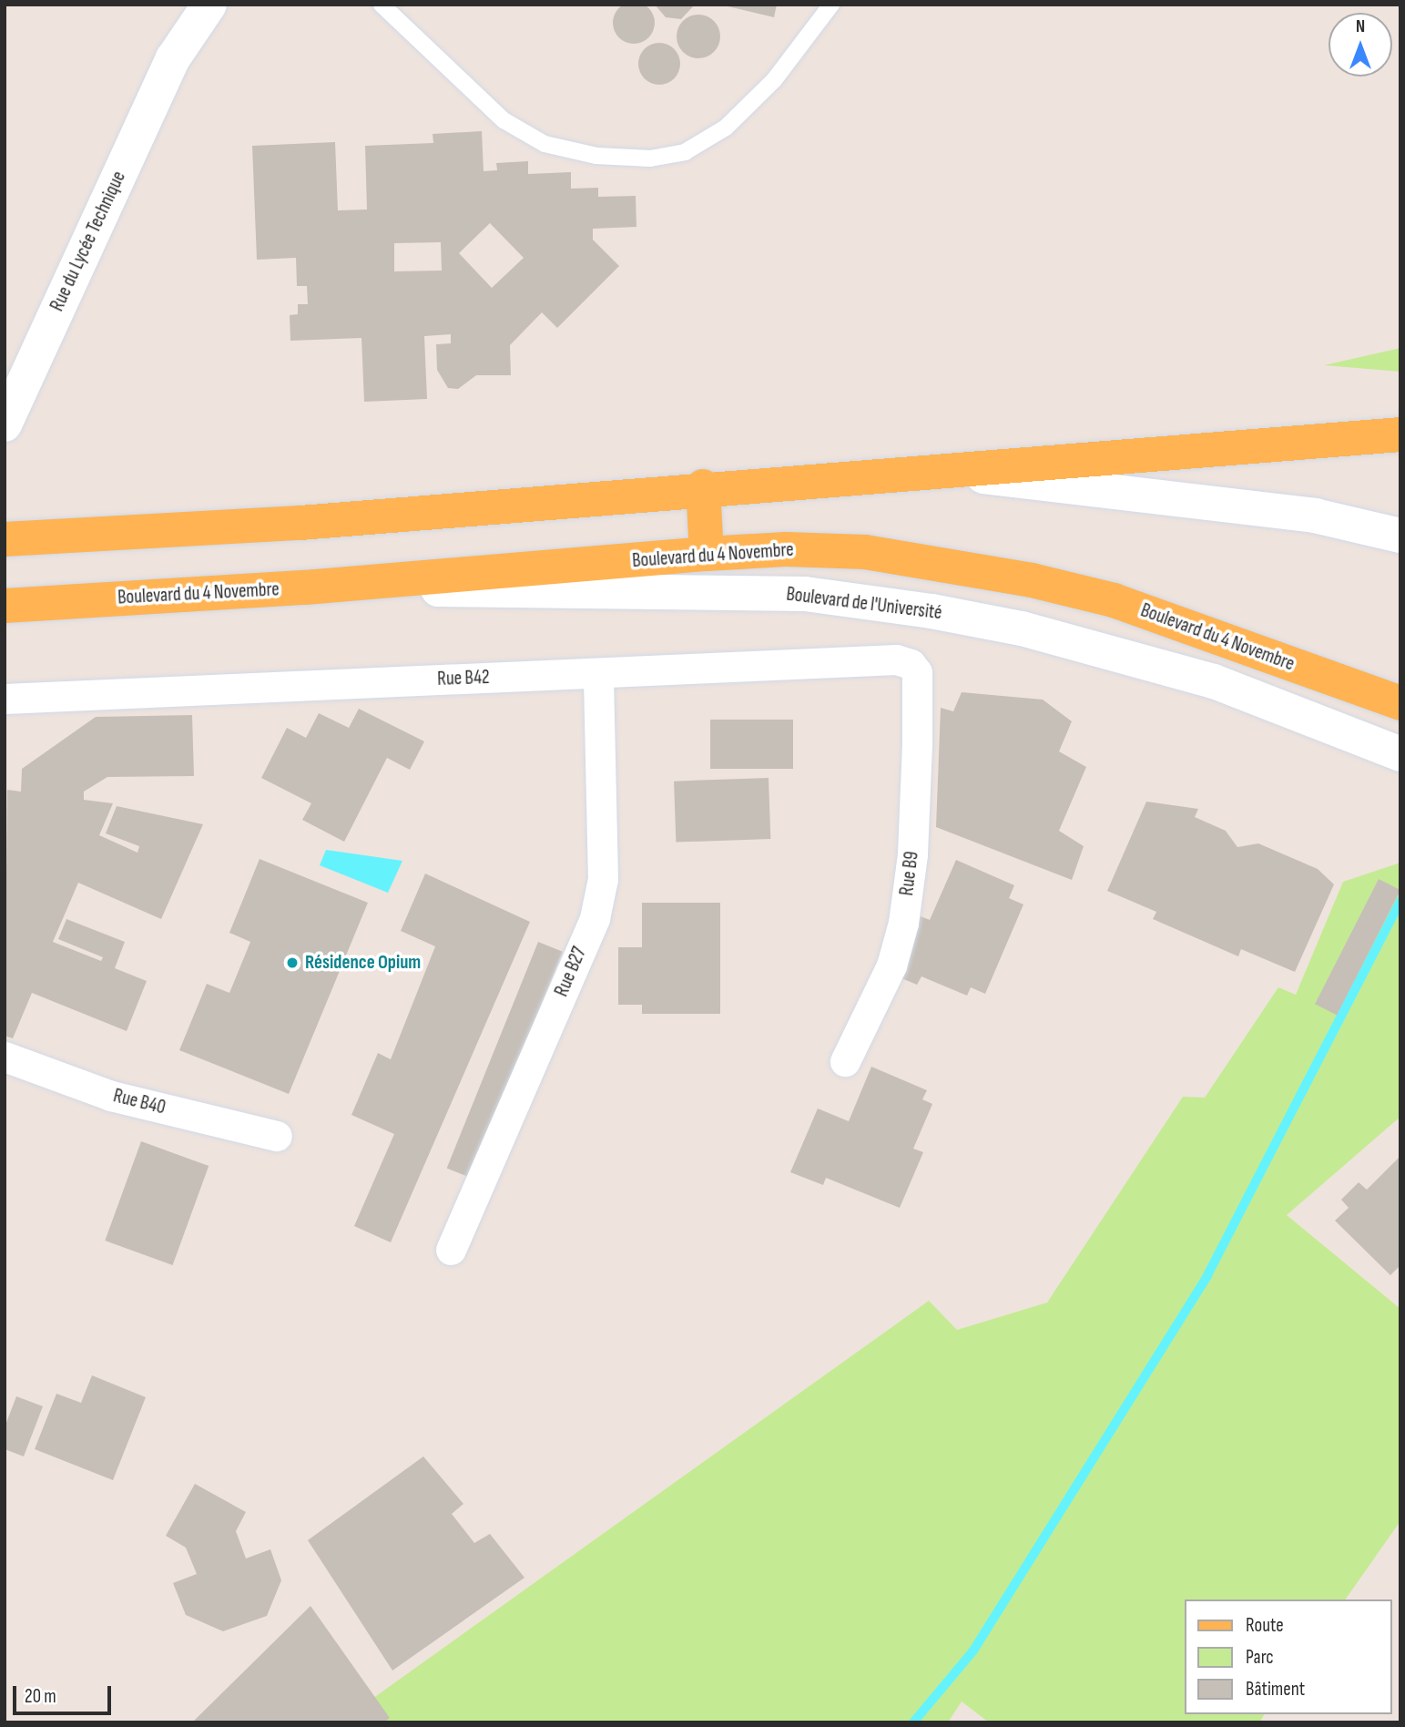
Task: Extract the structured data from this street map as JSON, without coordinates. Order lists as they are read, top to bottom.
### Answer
{
  "streets": {
    "main road": ["Rue du Lycée Technique", "Boulevard du 4 Novembre", "Boulevard de l'Université"],
    "street": [
      "Rue B42",
      "Rue B9",
      "Rue B27",
      "Rue B40"
    ]
  },
  "crossings": [
    ["Boulevard du 4 Novembre", "Boulevard de l'Université"],
    ["Rue B42", "Rue B9"],
    ["Rue B42", "Rue B27"]
  ],
  "places": ["Résidence Opium"],
  "legend": ["Route", "Parc", "Bâtiment"],
  "scale_bar": "20 m",
  "north": "top"
}
